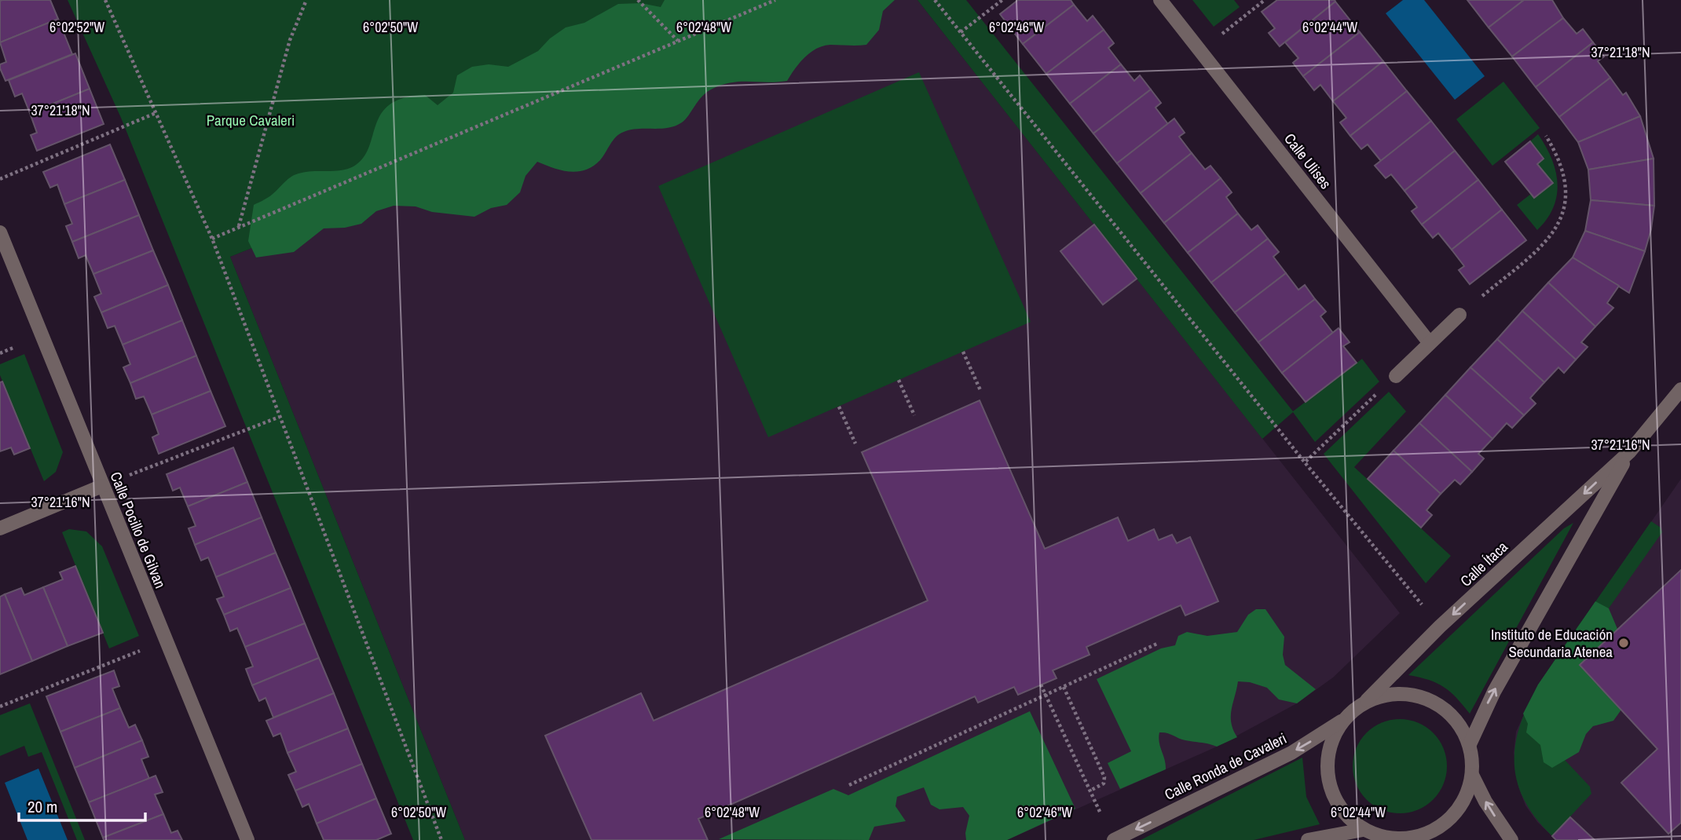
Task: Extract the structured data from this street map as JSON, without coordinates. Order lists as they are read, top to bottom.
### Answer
{
  "streets": {
    "street": [
      "Calle Ulises",
      "Calle Pocillo de Gilvan",
      "Calle Ítaca",
      "Calle Ronda de Cavaleri"
    ]
  },
  "crossings": [
    ["Calle Ítaca", "Calle Ronda de Cavaleri"]
  ],
  "one_way": ["Calle Ronda de Cavaleri"],
  "parks": ["Parque Cavaleri"],
  "places": ["Instituto de Educación Secundaria Atenea"],
  "scale_bar": "20 m",
  "coordinates": [
    "6°02'52\"W",
    "6°02'50\"W",
    "6°02'48\"W",
    "6°02'46\"W",
    "6°02'44\"W",
    "37°21'18\"N",
    "37°21'16\"N"
  ]
}
